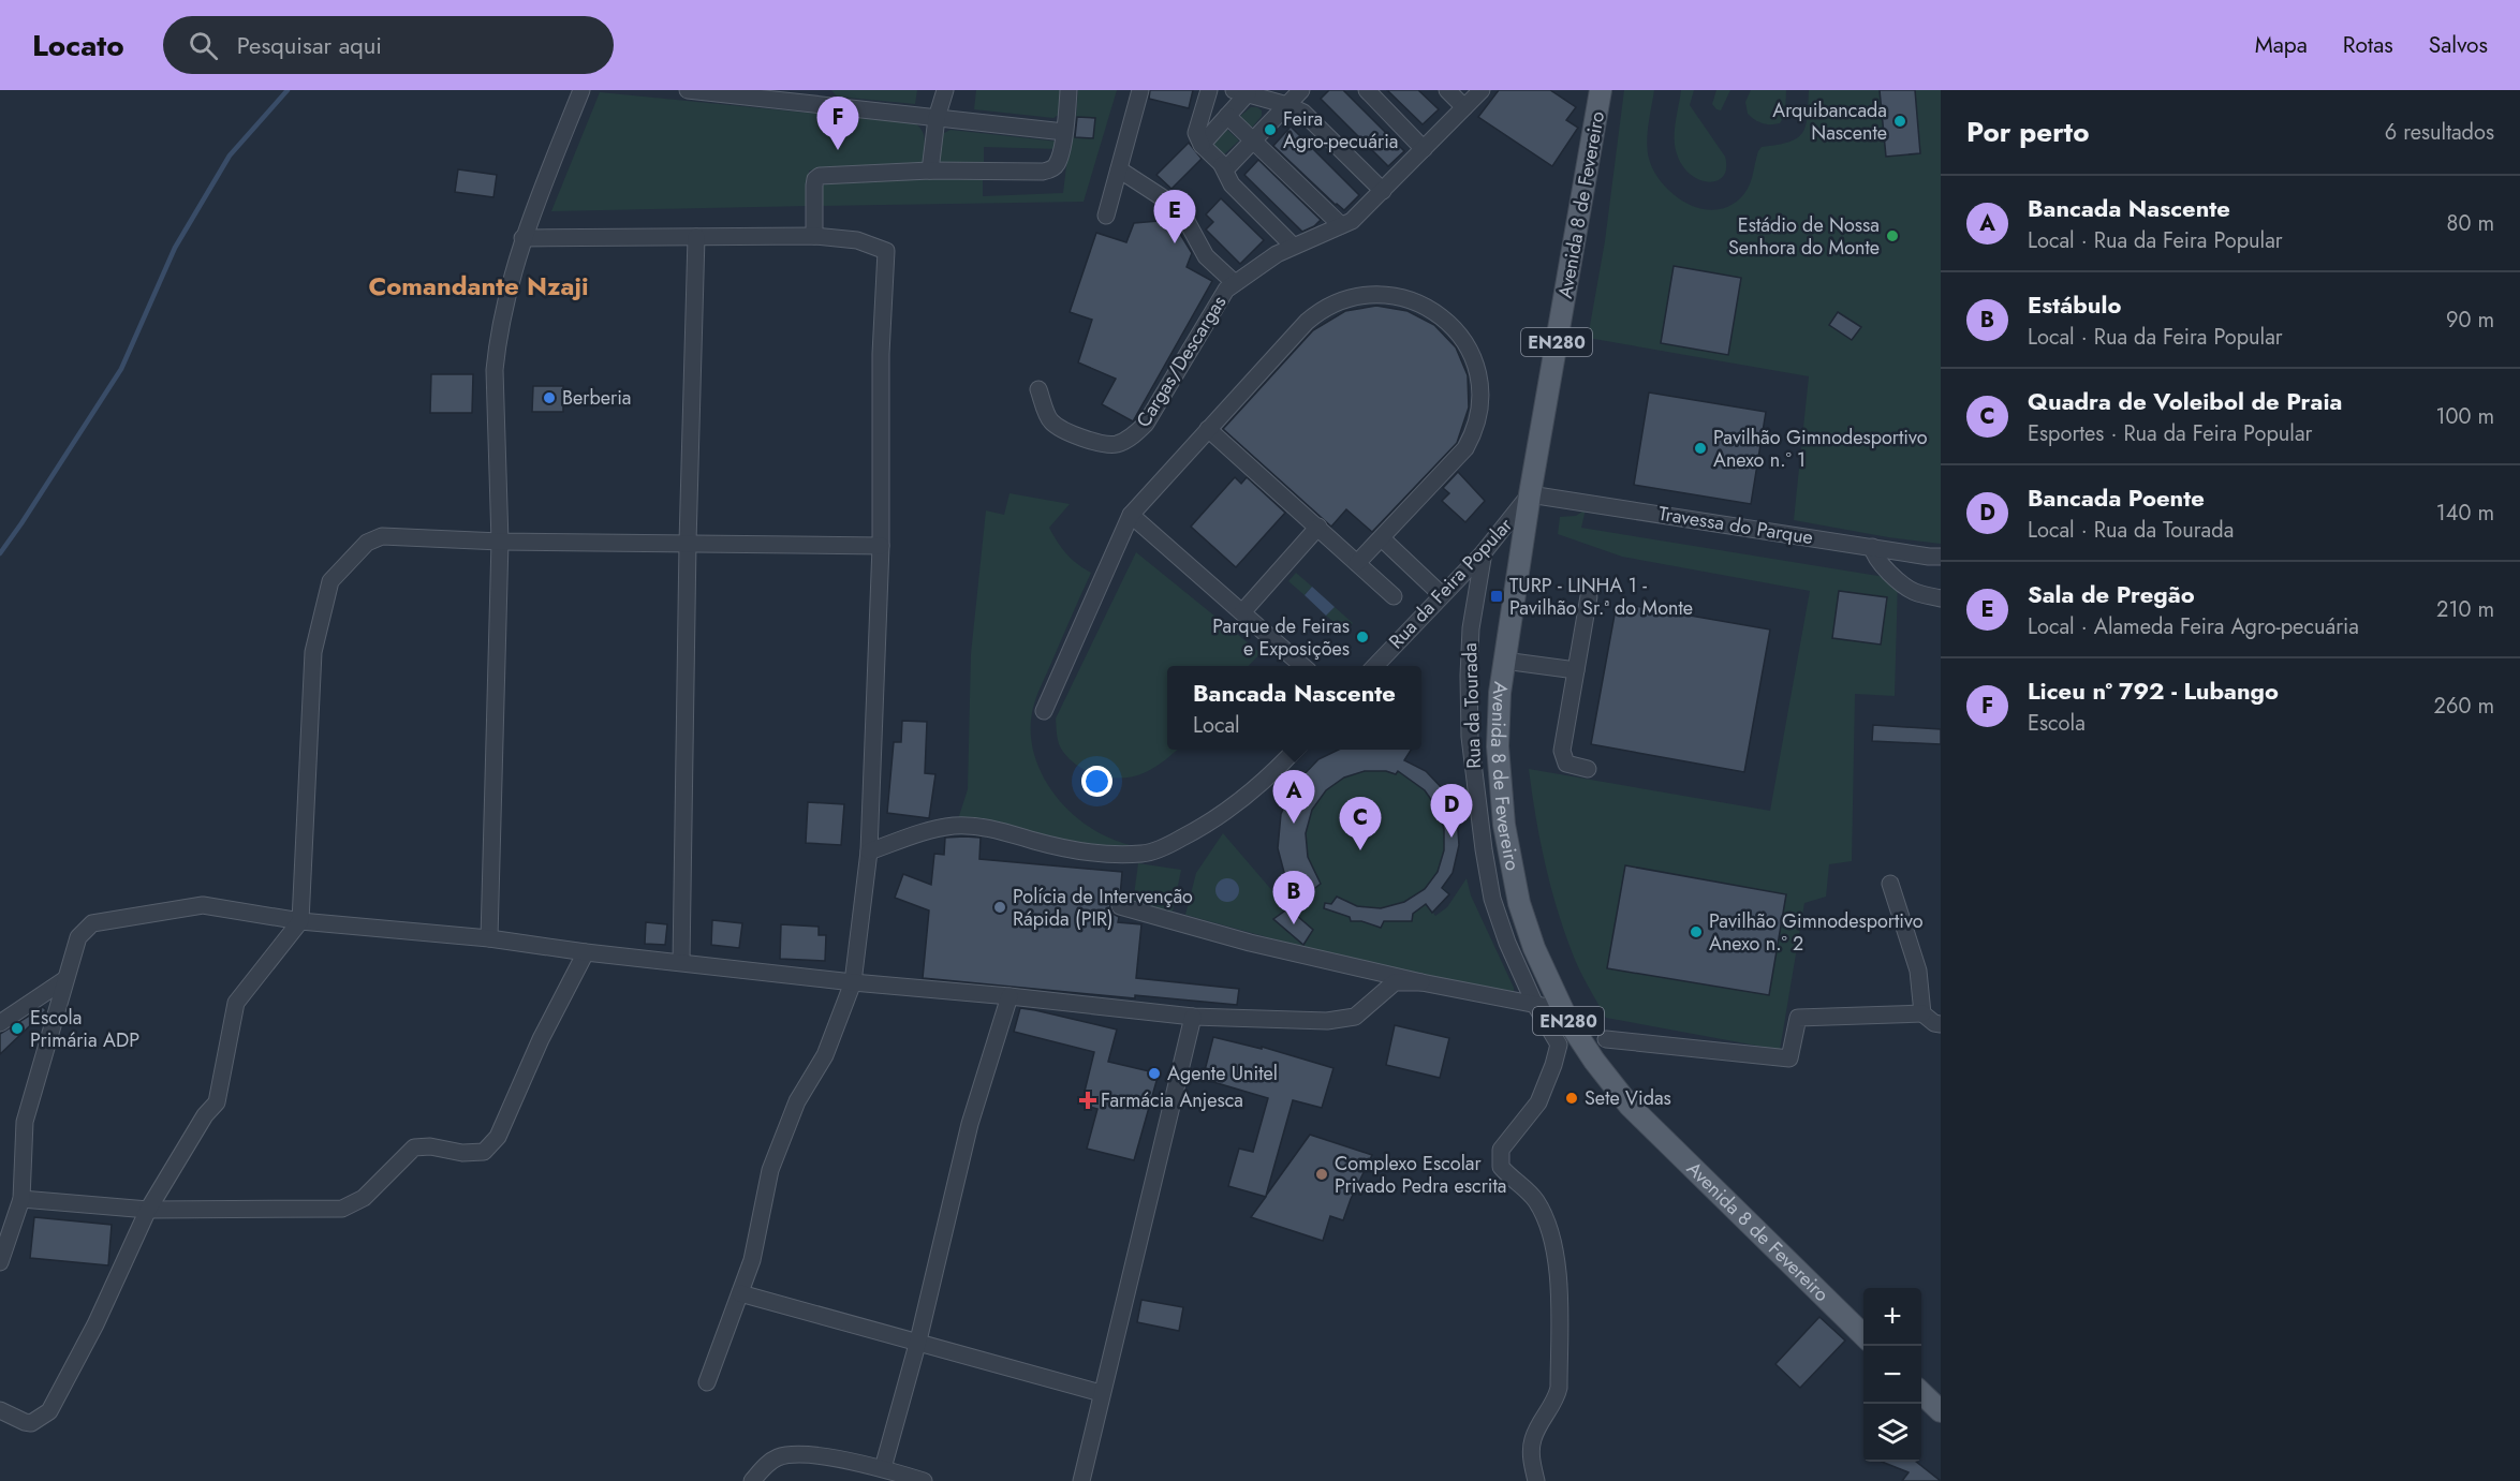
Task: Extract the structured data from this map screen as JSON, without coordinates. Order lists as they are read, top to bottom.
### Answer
{
  "streets": {
    "main road": ["Avenida 8 de Fevereiro", "EN280"],
    "street": [
      "Cargas/Descargas",
      "Travessa do Parque",
      "Rua da Feira Popular",
      "Rua da Tourada"
    ]
  },
  "crossings": [
    ["Avenida 8 de Fevereiro", "Travessa do Parque"],
    ["Avenida 8 de Fevereiro", "Rua da Feira Popular"],
    ["Travessa do Parque", "Rua da Feira Popular"],
    ["Rua da Feira Popular", "Rua da Tourada"]
  ],
  "districts": ["Comandante Nzaji"],
  "places": {
    "other": [
      "Arquibancada Nascente",
      "Feira Agro-pecuária",
      "Estádio de Nossa Senhora do Monte",
      "Berberia",
      "Pavilhão Gimnodesportivo Anexo n.º 1",
      "Parque de Feiras e Exposições",
      "Polícia de Intervenção Rápida (PIR)",
      "Pavilhão Gimnodesportivo Anexo n.º 2",
      "Escola Primária ADP",
      "Agente Unitel",
      "Sete Vidas",
      "Complexo Escolar Privado Pedra escrita"
    ],
    "transit": ["TURP - LINHA 1 - Pavilhão Sr.ª do Monte"],
    "health": ["Farmácia Anjesca"]
  },
  "page": {
    "header": "Locato",
    "search": "Pesquisar aqui",
    "nav": ["Mapa", "Rotas", "Salvos"],
    "heading": ["Por perto", "6 resultados"],
    "pins": [
      "F",
      "E",
      "A",
      "D",
      "C",
      "B"
    ],
    "list": [
      {
        "mark": "A",
        "name": "Bancada Nascente",
        "note": "Local · Rua da Feira Popular",
        "value": "80 m"
      },
      {
        "mark": "B",
        "name": "Estábulo",
        "note": "Local · Rua da Feira Popular",
        "value": "90 m"
      },
      {
        "mark": "C",
        "name": "Quadra de Voleibol de Praia",
        "note": "Esportes · Rua da Feira Popular",
        "value": "100 m"
      },
      {
        "mark": "D",
        "name": "Bancada Poente",
        "note": "Local · Rua da Tourada",
        "value": "140 m"
      },
      {
        "mark": "E",
        "name": "Sala de Pregão",
        "note": "Local · Alameda Feira Agro-pecuária",
        "value": "210 m"
      },
      {
        "mark": "F",
        "name": "Liceu nº 792 - Lubango",
        "note": "Escola",
        "value": "260 m"
      }
    ],
    "popup": ["Bancada Nascente", "Local"],
    "map_buttons": ["+", "−"]
  }
}
